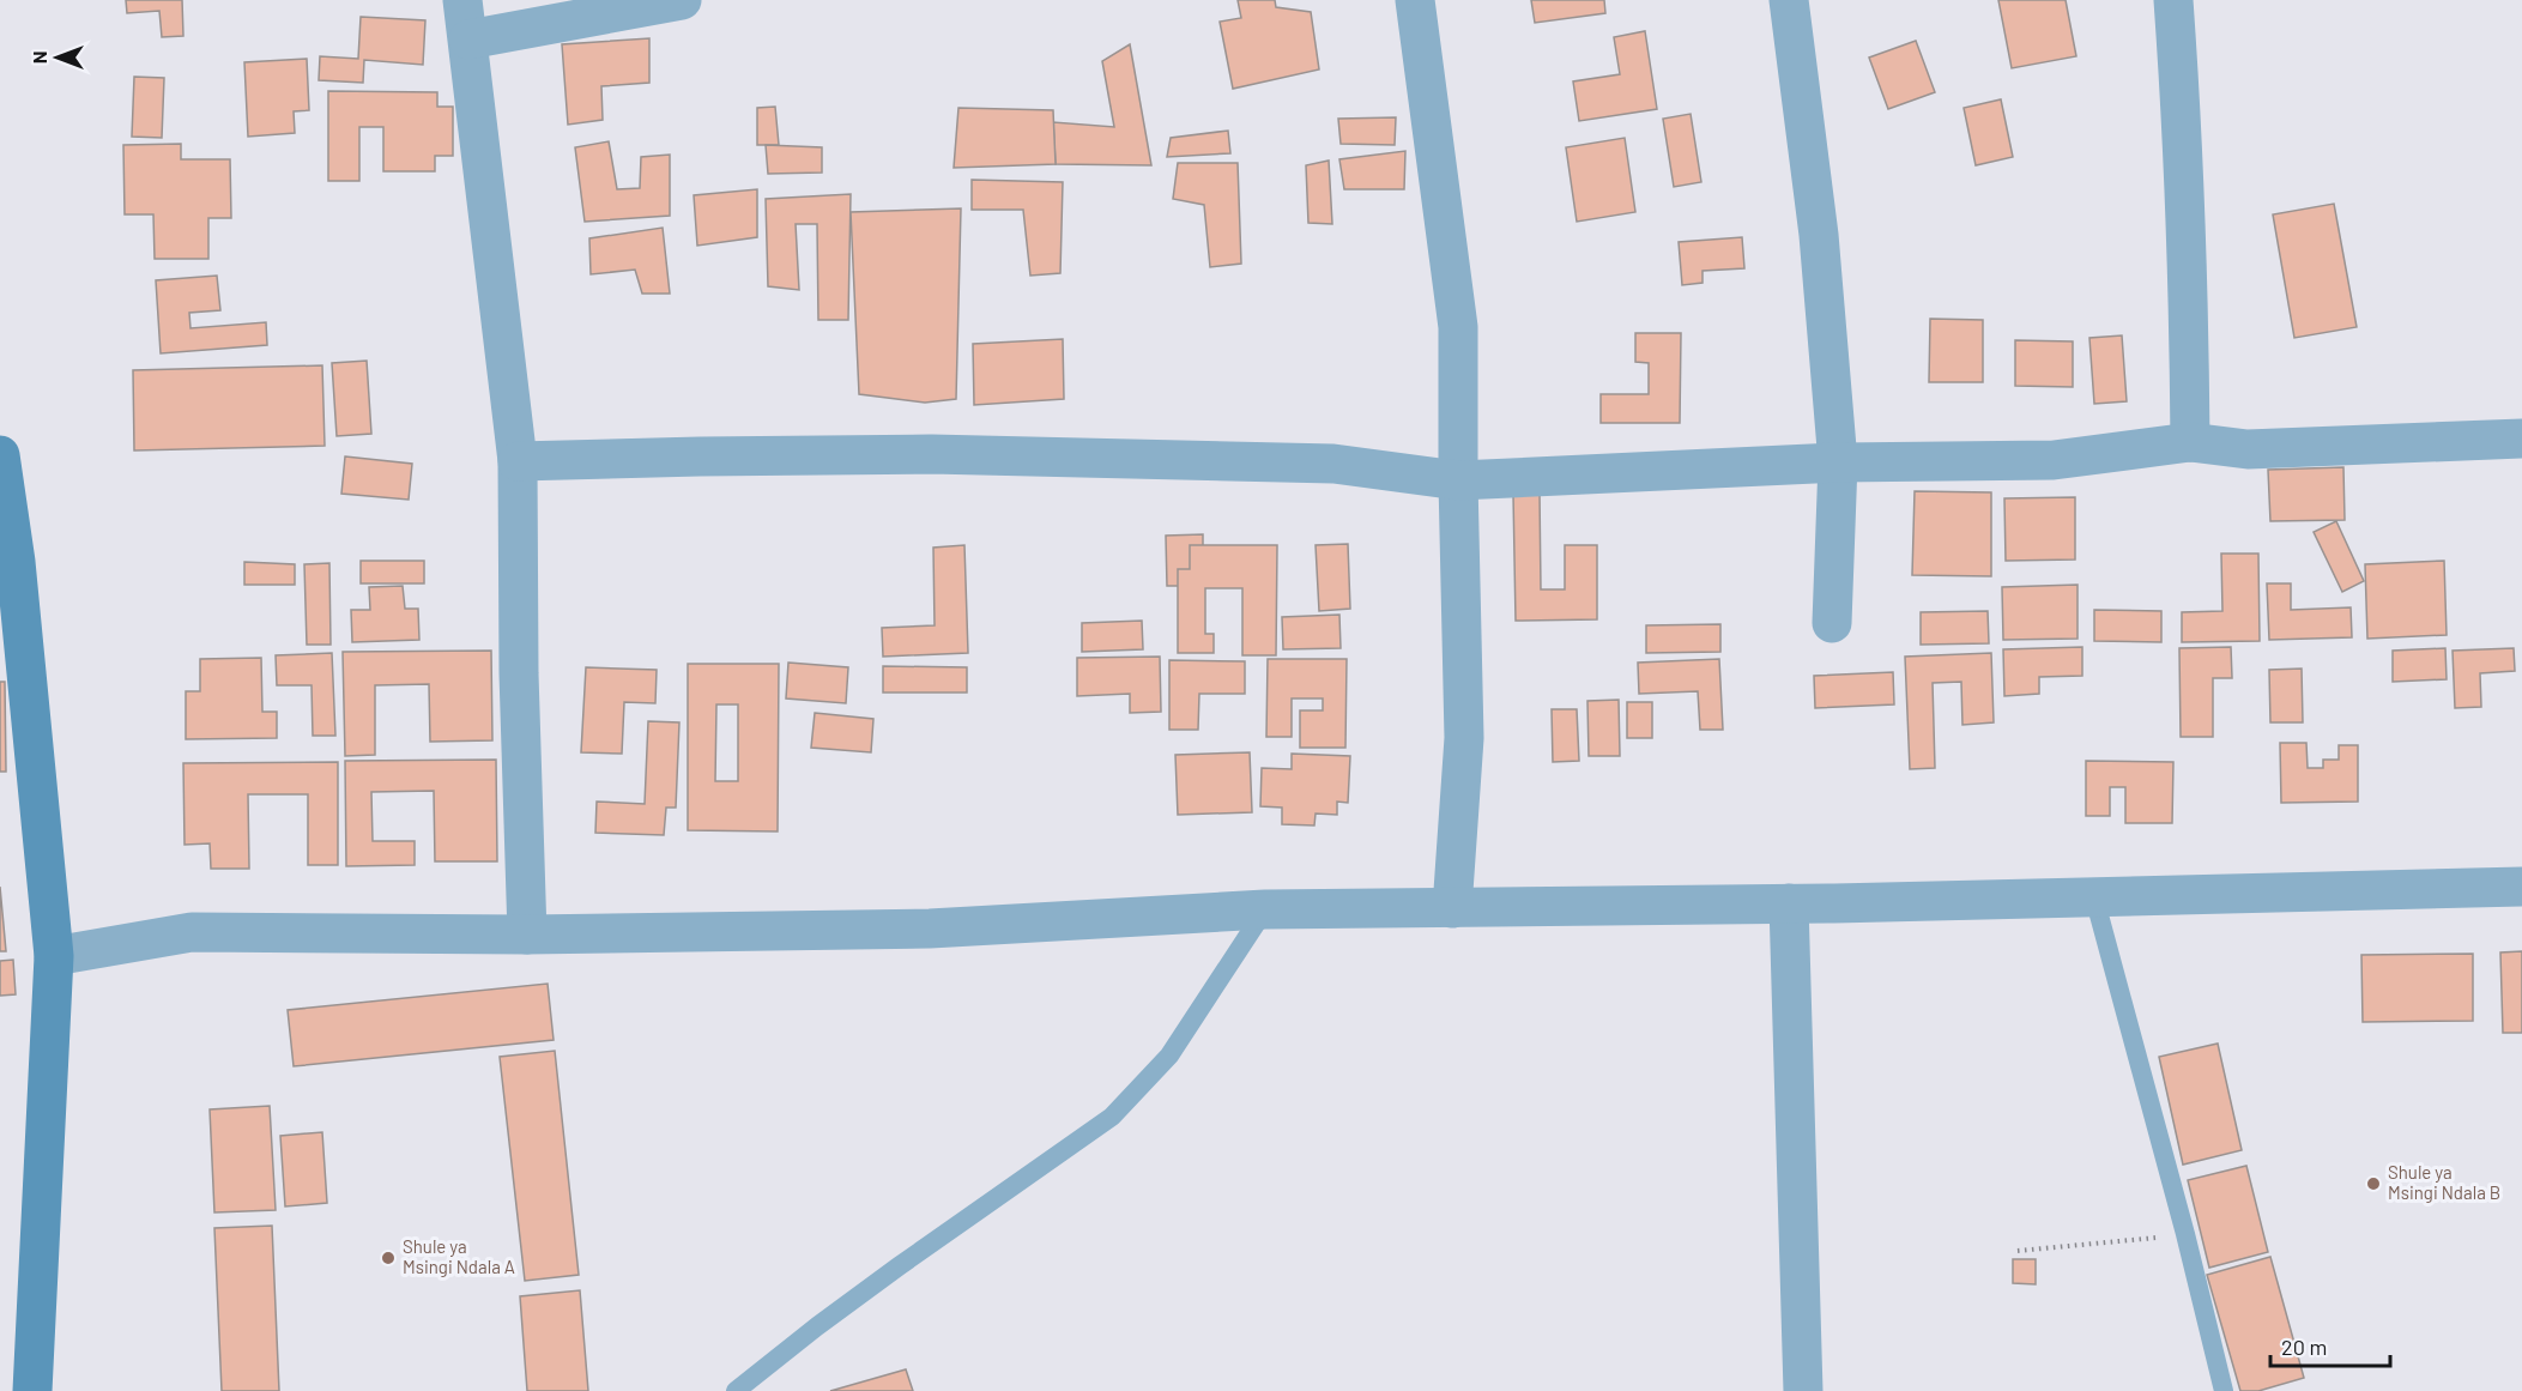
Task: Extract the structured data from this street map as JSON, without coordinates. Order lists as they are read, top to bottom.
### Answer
{
  "places": ["Shule ya Msingi Ndala B", "Shule ya Msingi Ndala A"],
  "scale_bar": "20 m",
  "north": "left"
}
